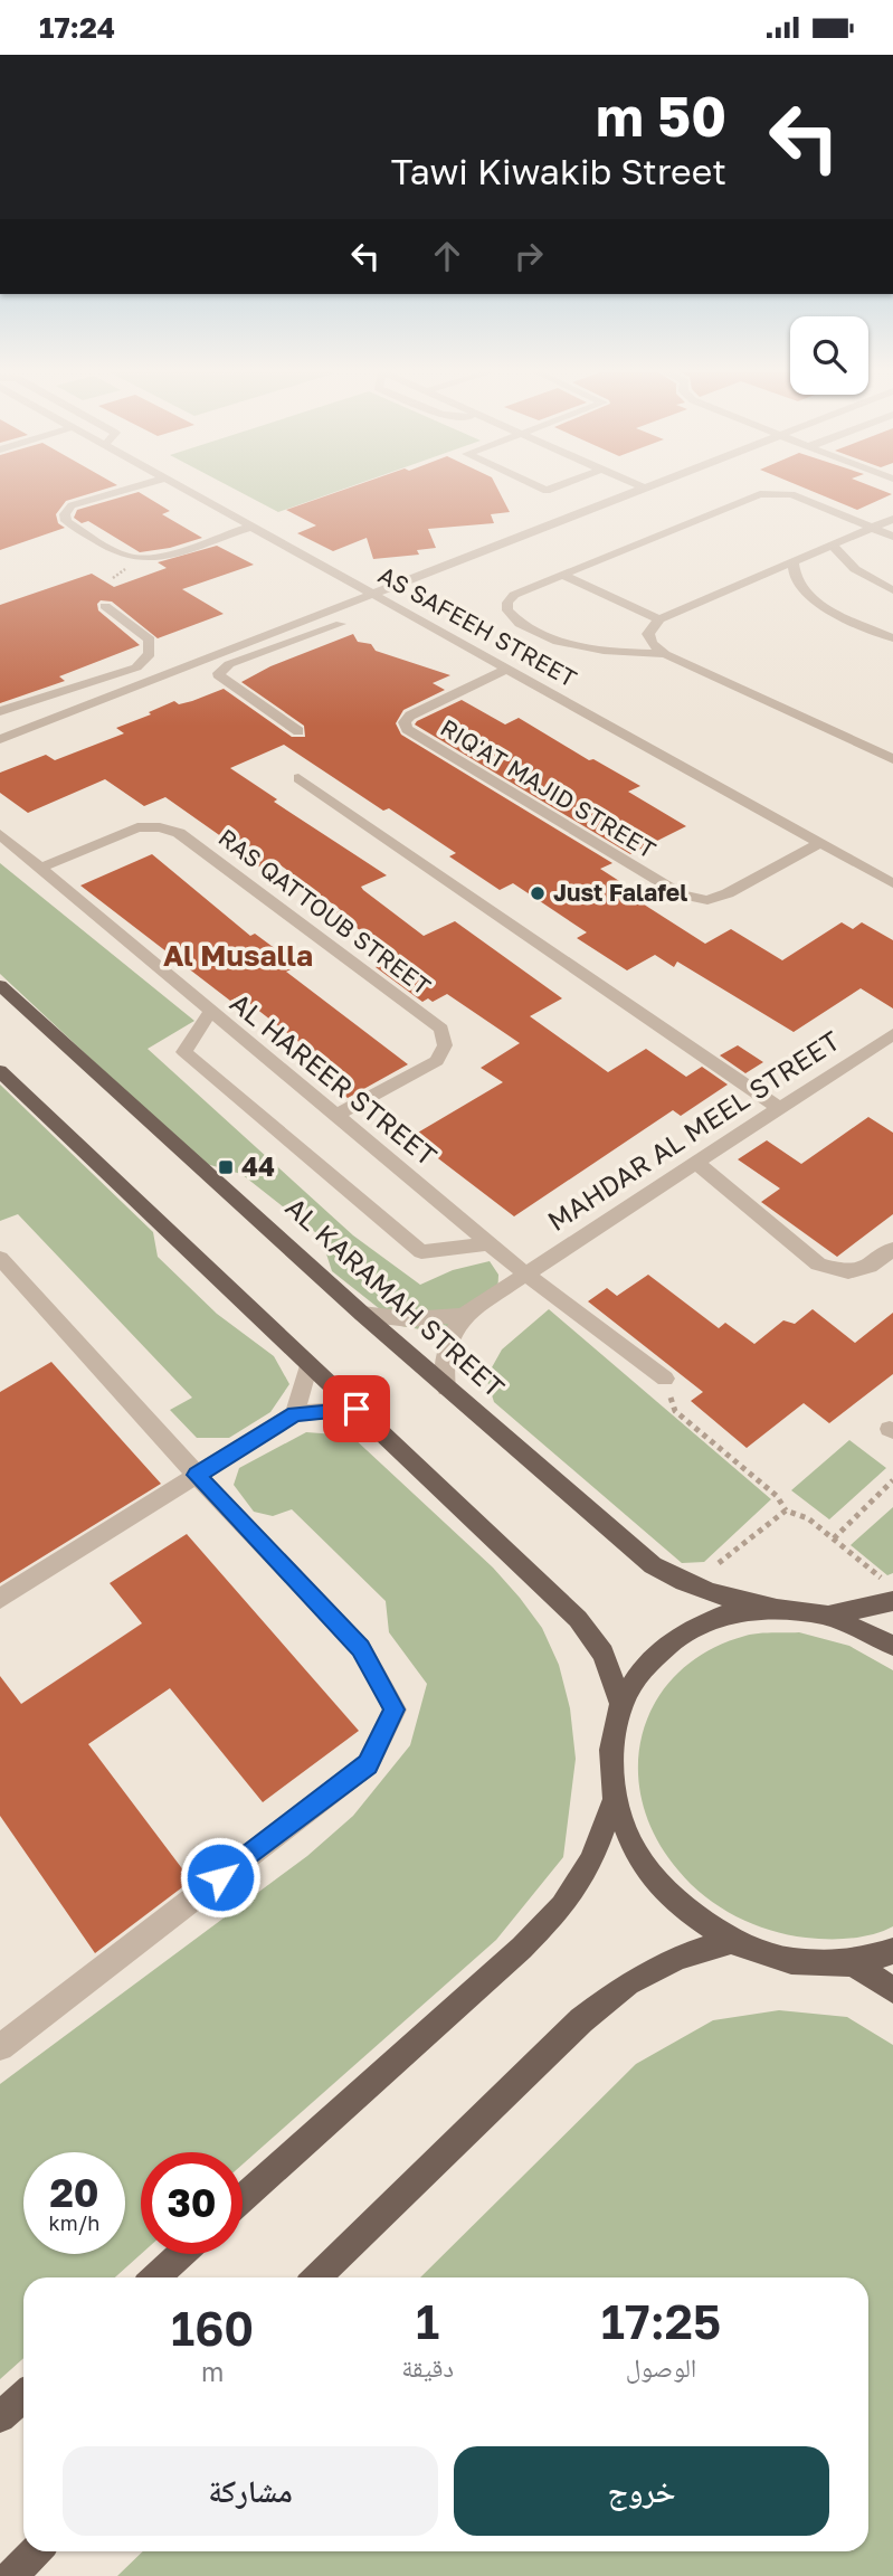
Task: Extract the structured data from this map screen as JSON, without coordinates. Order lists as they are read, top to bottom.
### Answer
{
  "streets": {
    "main road": ["AL KARAMAH STREET"],
    "street": [
      "AS SAFEEH STREET",
      "RIQ'AT MAJID STREET",
      "RAS QATTOUB STREET",
      "AL HAREER STREET",
      "MAHDAR AL MEEL STREET"
    ]
  },
  "crossings": [
    ["AS SAFEEH STREET", "RIQ'AT MAJID STREET"],
    ["RAS QATTOUB STREET", "AL HAREER STREET"],
    ["AL HAREER STREET", "MAHDAR AL MEEL STREET"],
    ["MAHDAR AL MEEL STREET", "AL KARAMAH STREET"]
  ],
  "districts": ["Al Musalla"],
  "places": {
    "other": ["Just Falafel"],
    "transit": ["44"]
  },
  "page": {
    "status": "17:24",
    "turn": ["50 m", "Tawi Kiwakib Street"],
    "speed": "20 km/h",
    "limit": "30",
    "eta": [
      "17:25",
      "الوصول",
      "1",
      "دقيقة",
      "160",
      "m"
    ],
    "buttons": ["خروج", "مشاركة"]
  }
}
